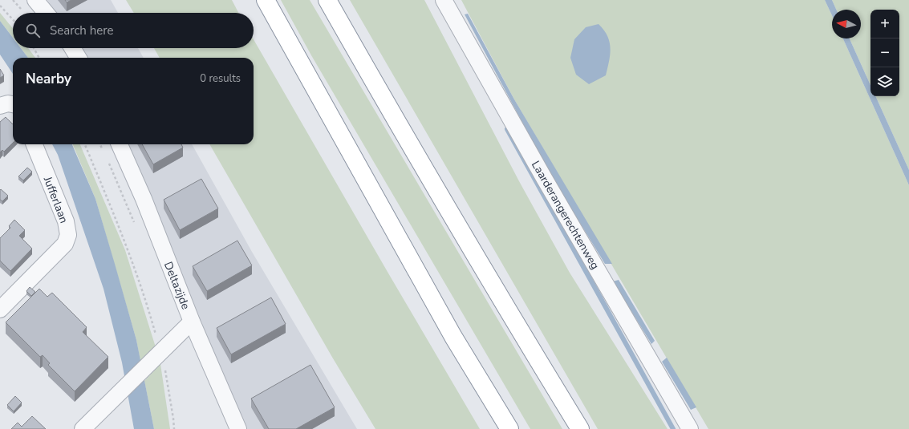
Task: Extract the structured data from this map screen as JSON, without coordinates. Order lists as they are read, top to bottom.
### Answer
{
  "streets": {
    "street": ["Jufferlaan", "Laarderangerechtenweg", "Deltazijde"]
  },
  "north": "left",
  "page": {
    "map_buttons": ["+", "−"],
    "search": "Search here",
    "heading": ["Nearby", "0 results"]
  }
}
